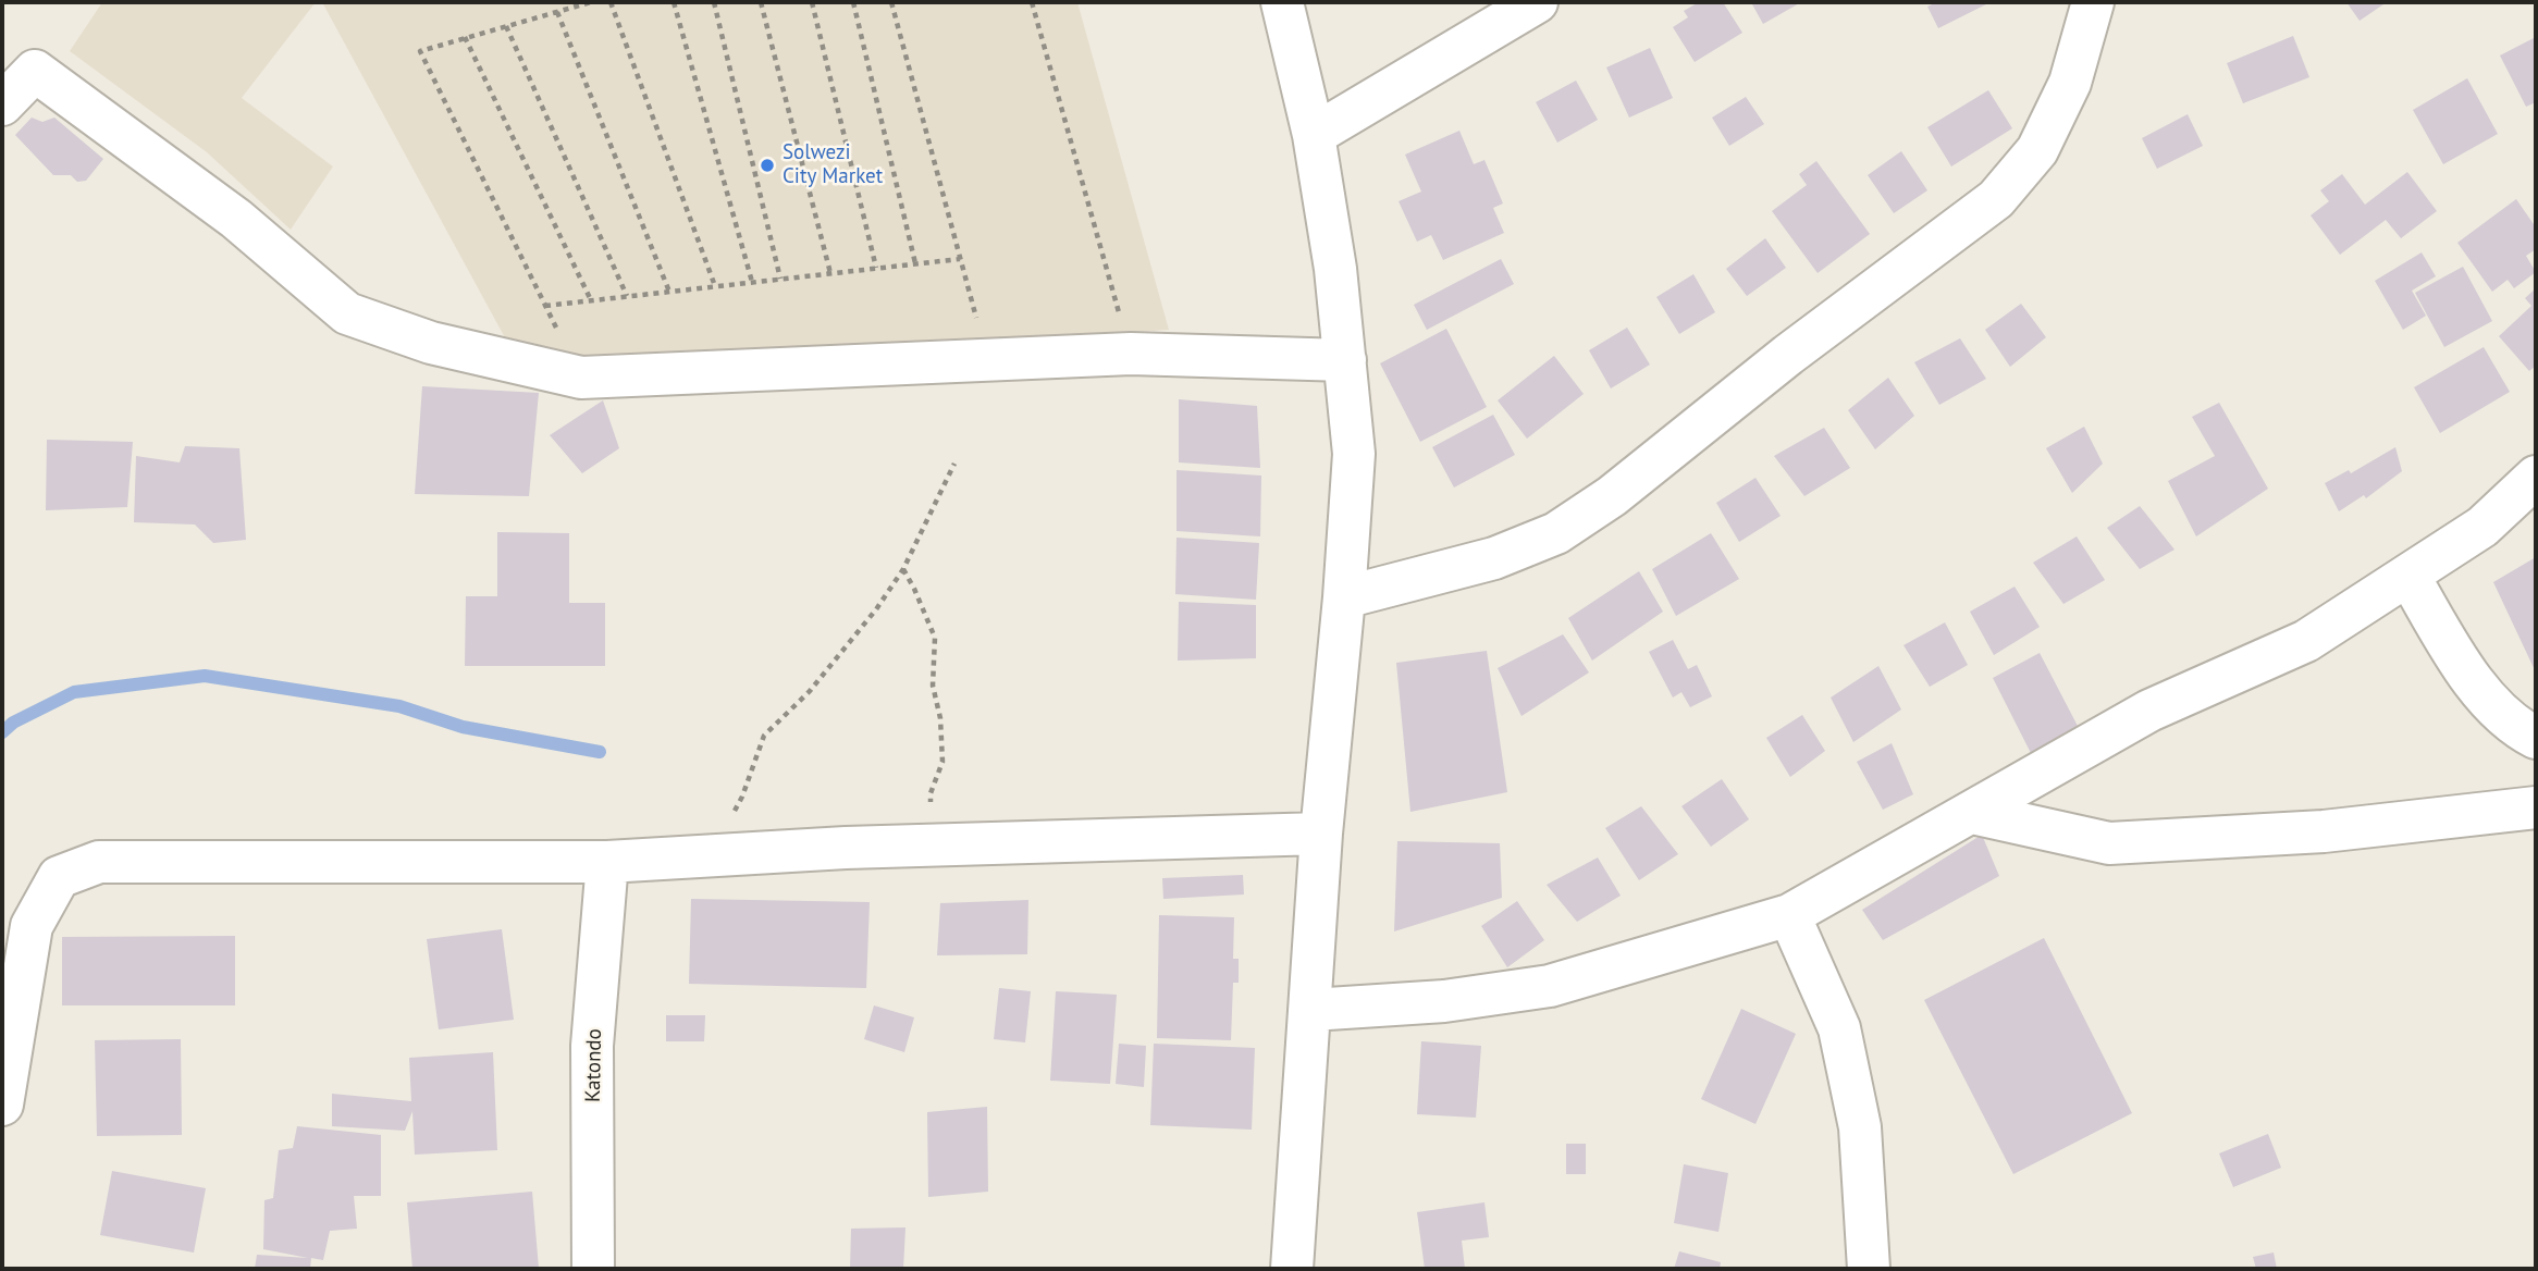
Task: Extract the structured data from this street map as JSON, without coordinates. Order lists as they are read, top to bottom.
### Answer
{
  "streets": {
    "street": ["Katondo"]
  },
  "places": ["Solwezi City Market"]
}
